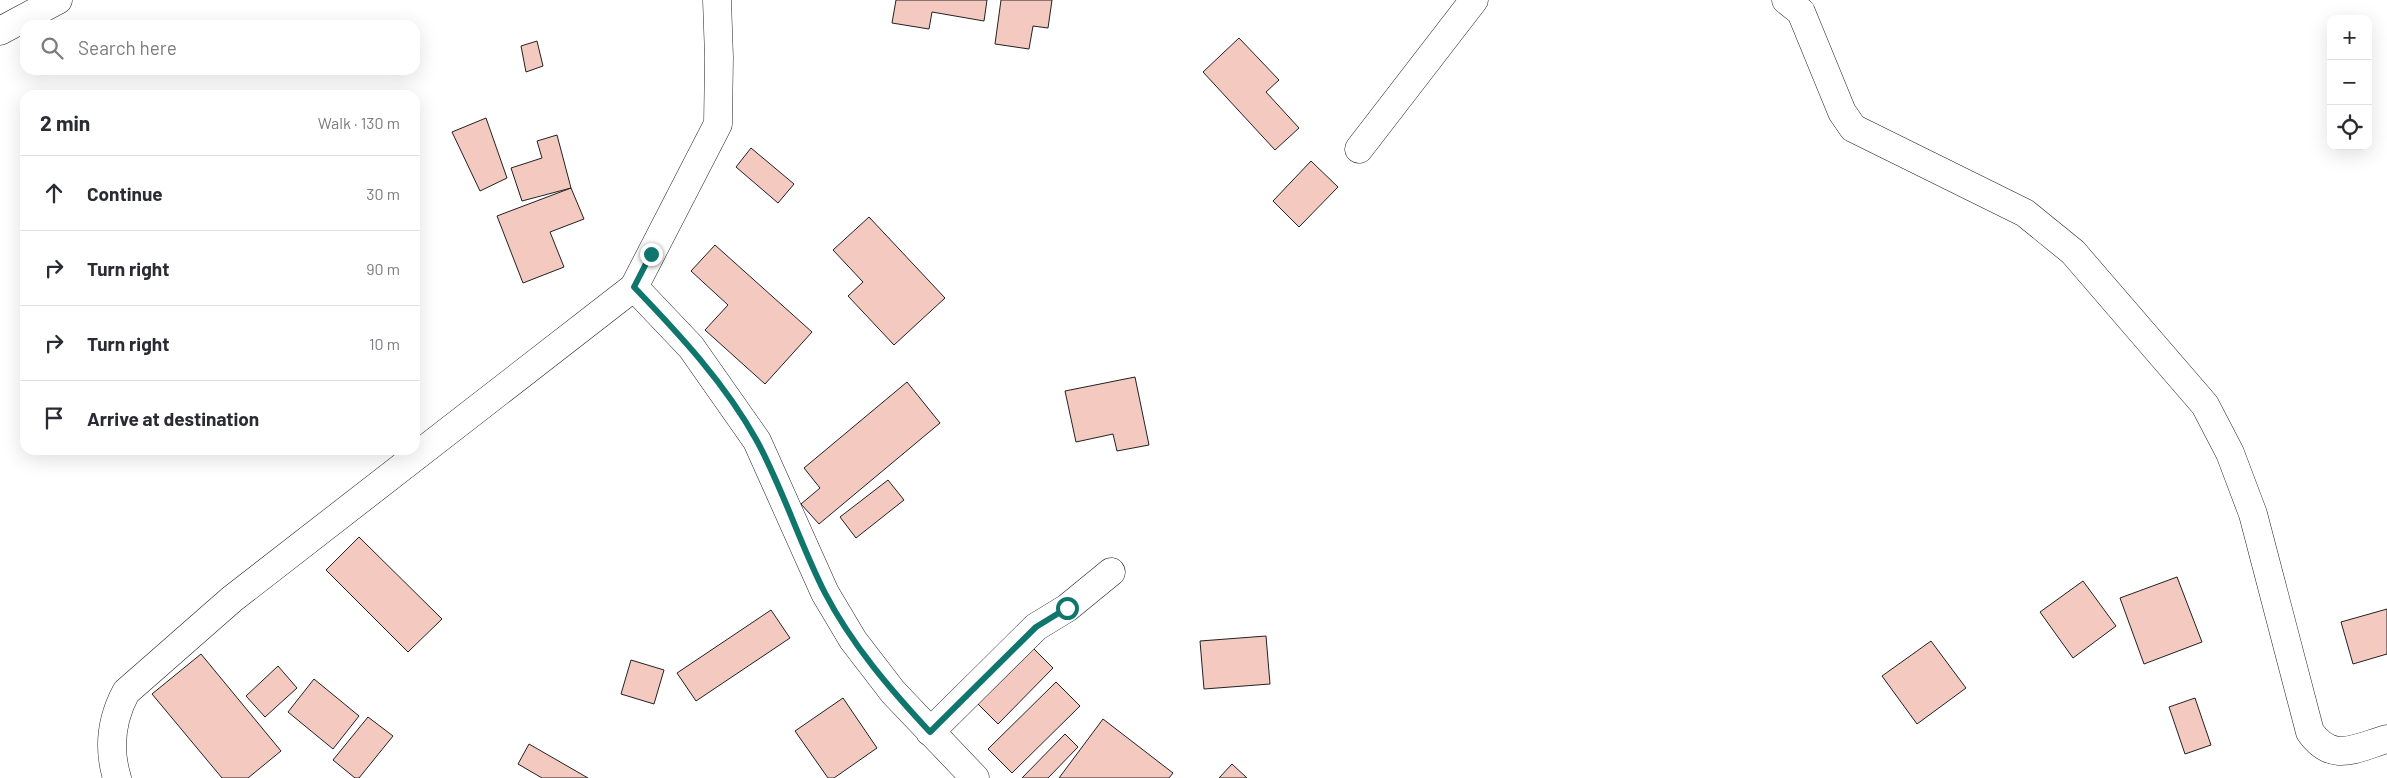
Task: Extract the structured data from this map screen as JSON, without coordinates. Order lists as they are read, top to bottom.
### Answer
{
  "page": {
    "map_buttons": ["+", "−"],
    "search": "Search here",
    "heading": ["2 min", "Walk · 130 m"],
    "list": [
      ["Continue", "30 m"],
      ["Turn right", "90 m"],
      ["Turn right", "10 m"],
      "Arrive at destination"
    ]
  }
}
